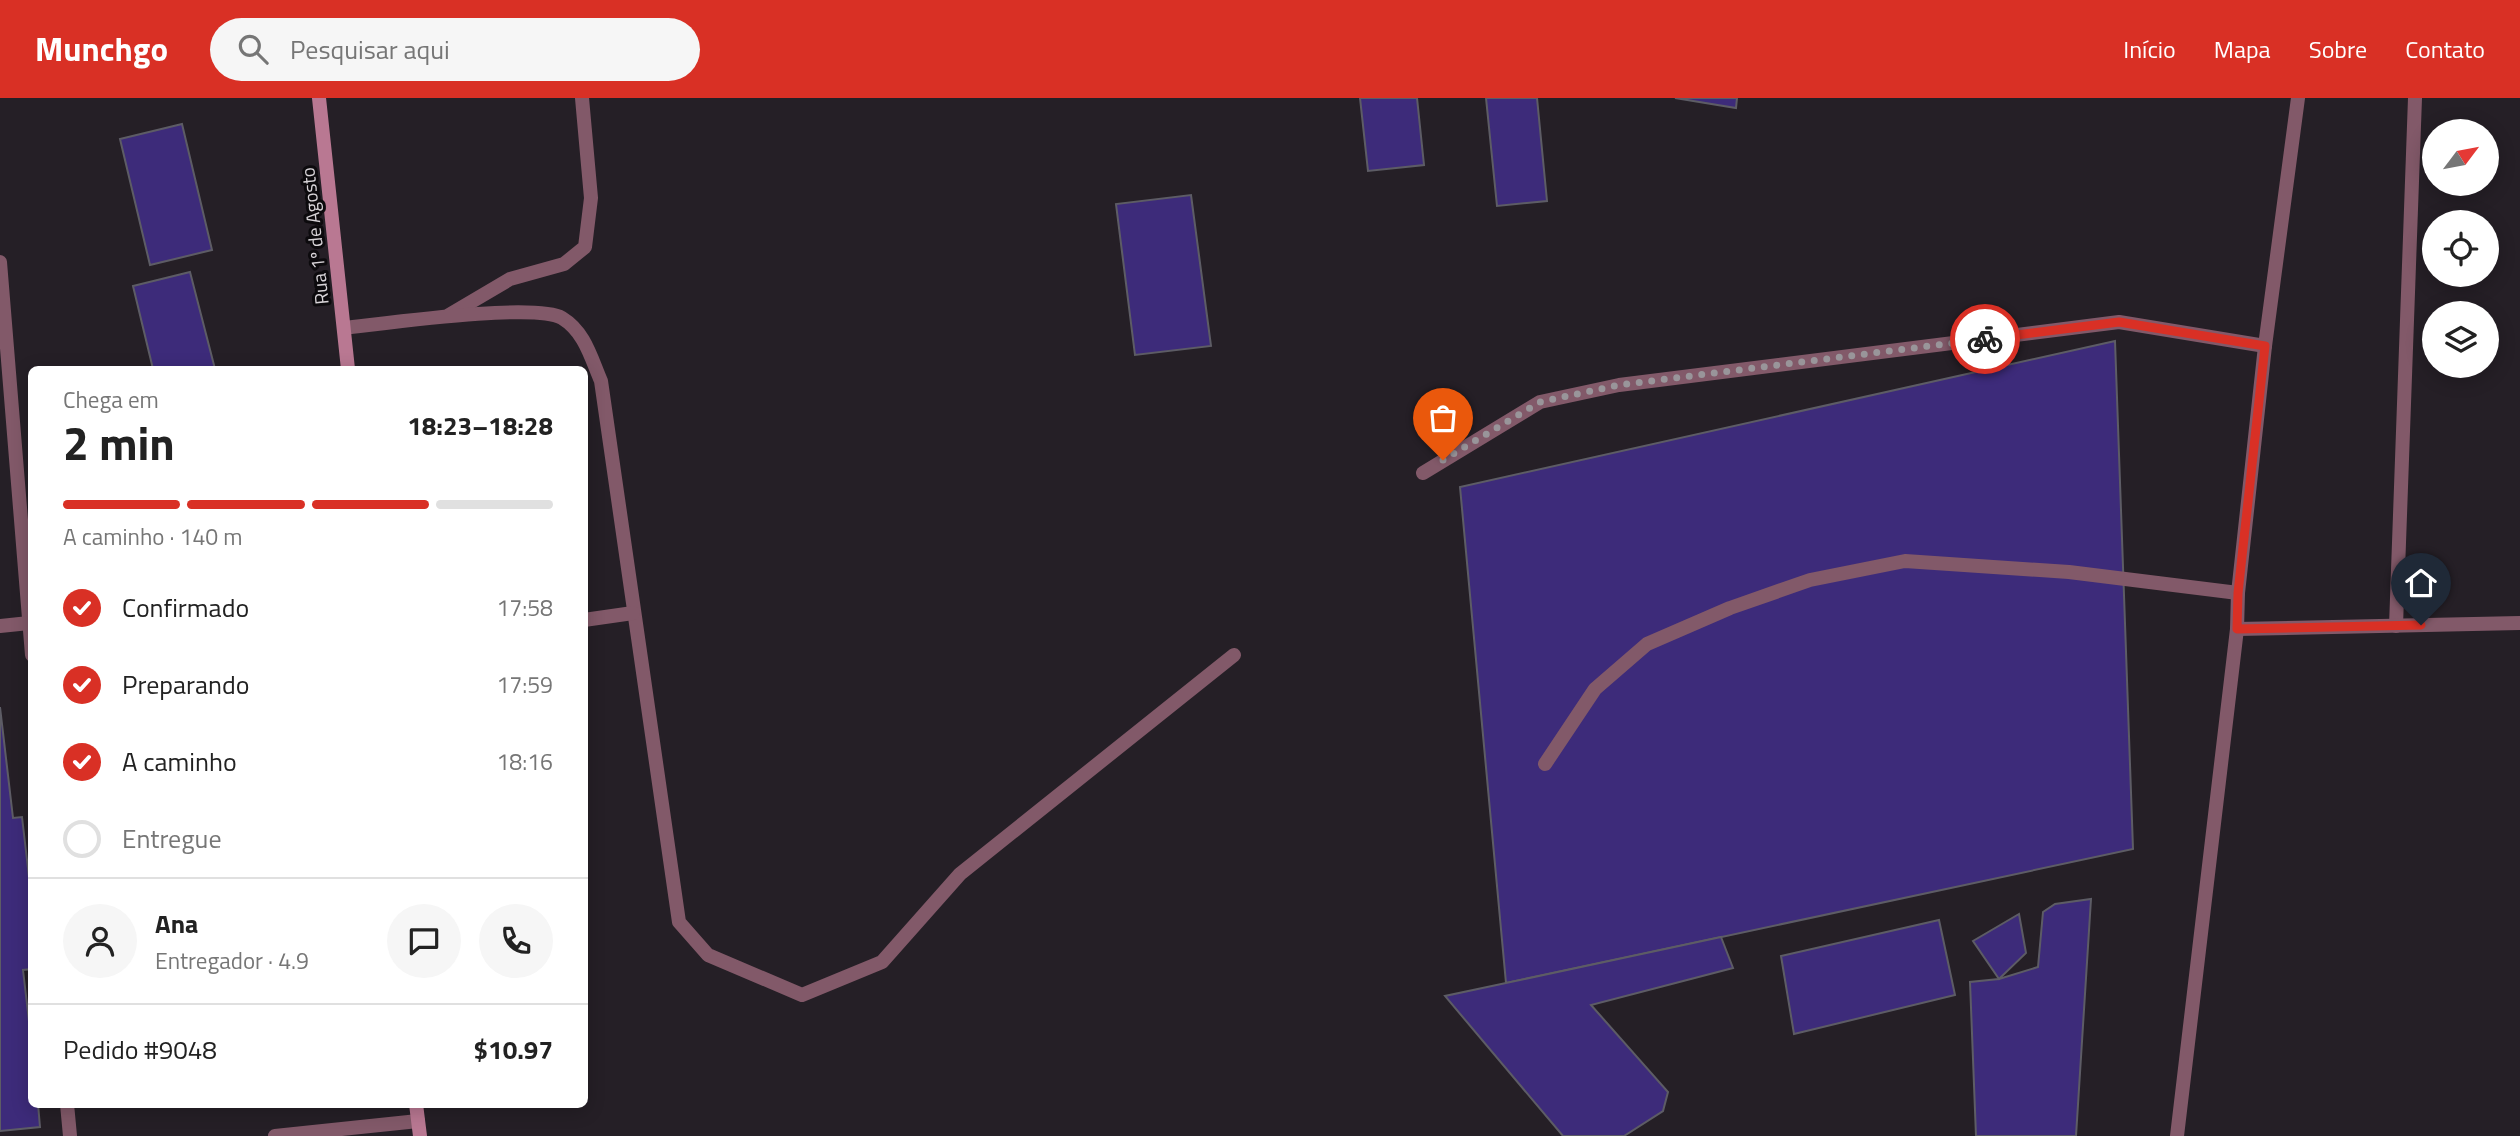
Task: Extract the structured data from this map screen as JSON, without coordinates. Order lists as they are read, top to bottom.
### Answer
{
  "streets": {
    "main road": ["Rua 1º de Agosto"]
  },
  "north": "top right",
  "page": {
    "header": "Munchgo",
    "search": "Pesquisar aqui",
    "nav": [
      "Início",
      "Mapa",
      "Sobre",
      "Contato"
    ],
    "heading": ["2 min", "Chega em", "18:23–18:28"],
    "panel": [
      "Ana",
      "Entregador · 4.9",
      "Pedido #9048",
      "$10.97"
    ],
    "bar": "A caminho · 140 m",
    "list": [
      ["Confirmado", "17:58"],
      ["Preparando", "17:59"],
      ["A caminho", "18:16"],
      "Entregue"
    ]
  }
}
